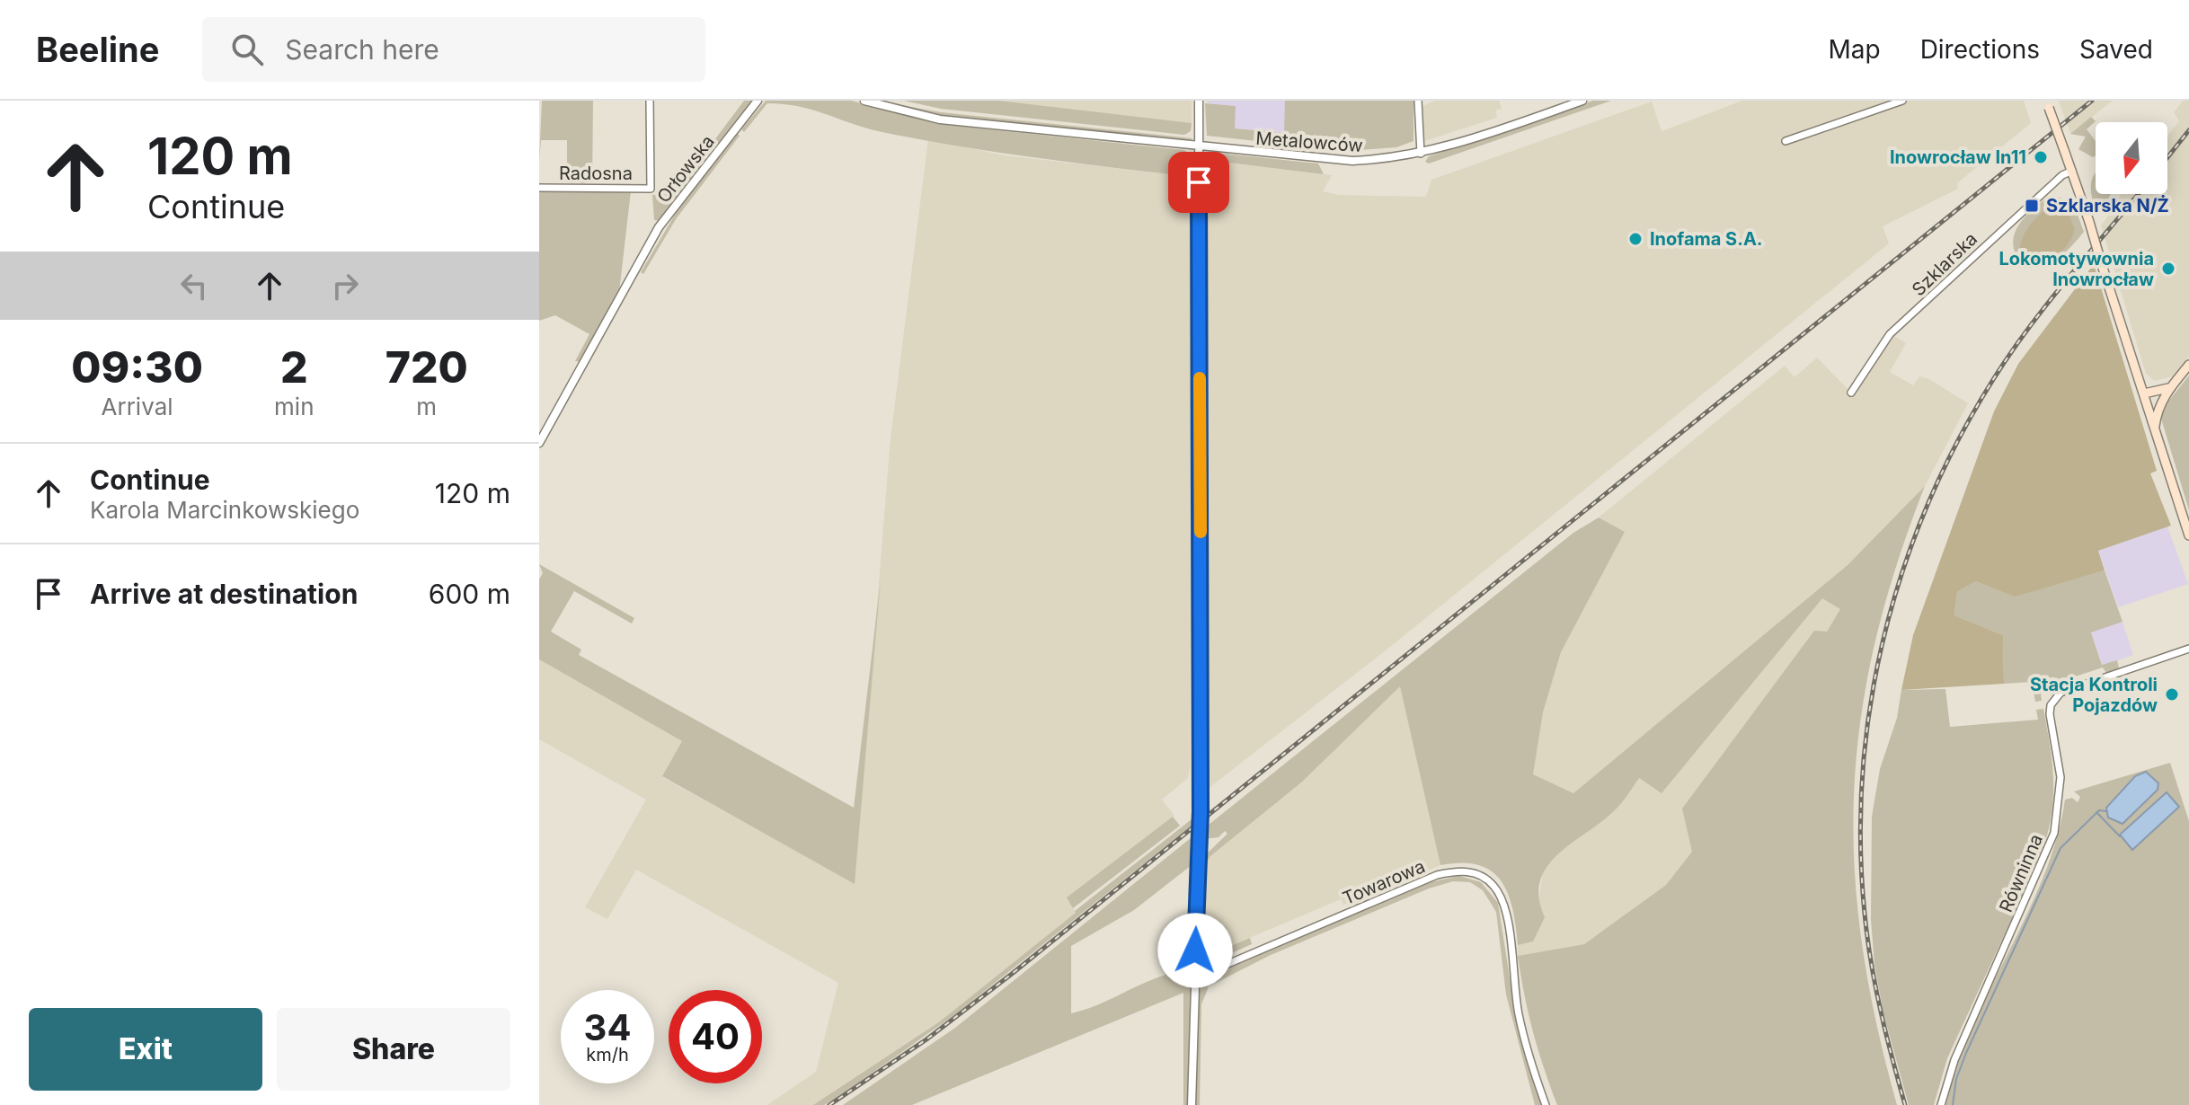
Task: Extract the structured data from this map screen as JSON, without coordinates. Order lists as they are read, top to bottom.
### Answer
{
  "streets": {
    "street": [
      "Metalowców",
      "Orłowska",
      "Radosna",
      "Szklarska",
      "Równinna",
      "Towarowa"
    ]
  },
  "places": {
    "other": [
      "Inowrocław In11",
      "Inofama S.A.",
      "Lokomotywownia Inowrocław",
      "Stacja Kontroli Pojazdów"
    ],
    "transit": ["Szklarska N/Ż"]
  },
  "north": "bottom",
  "page": {
    "header": "Beeline",
    "search": "Search here",
    "nav": ["Map", "Directions", "Saved"],
    "turn": ["120 m", "Continue"],
    "eta": [
      "09:30",
      "Arrival",
      "2",
      "min",
      "720",
      "m"
    ],
    "list": [
      {
        "name": "Continue",
        "note": "Karola Marcinkowskiego",
        "value": "120 m"
      },
      {
        "name": "Arrive at destination",
        "value": "600 m"
      }
    ],
    "speed": "34 km/h",
    "limit": "40",
    "buttons": ["Exit", "Share"]
  }
}
